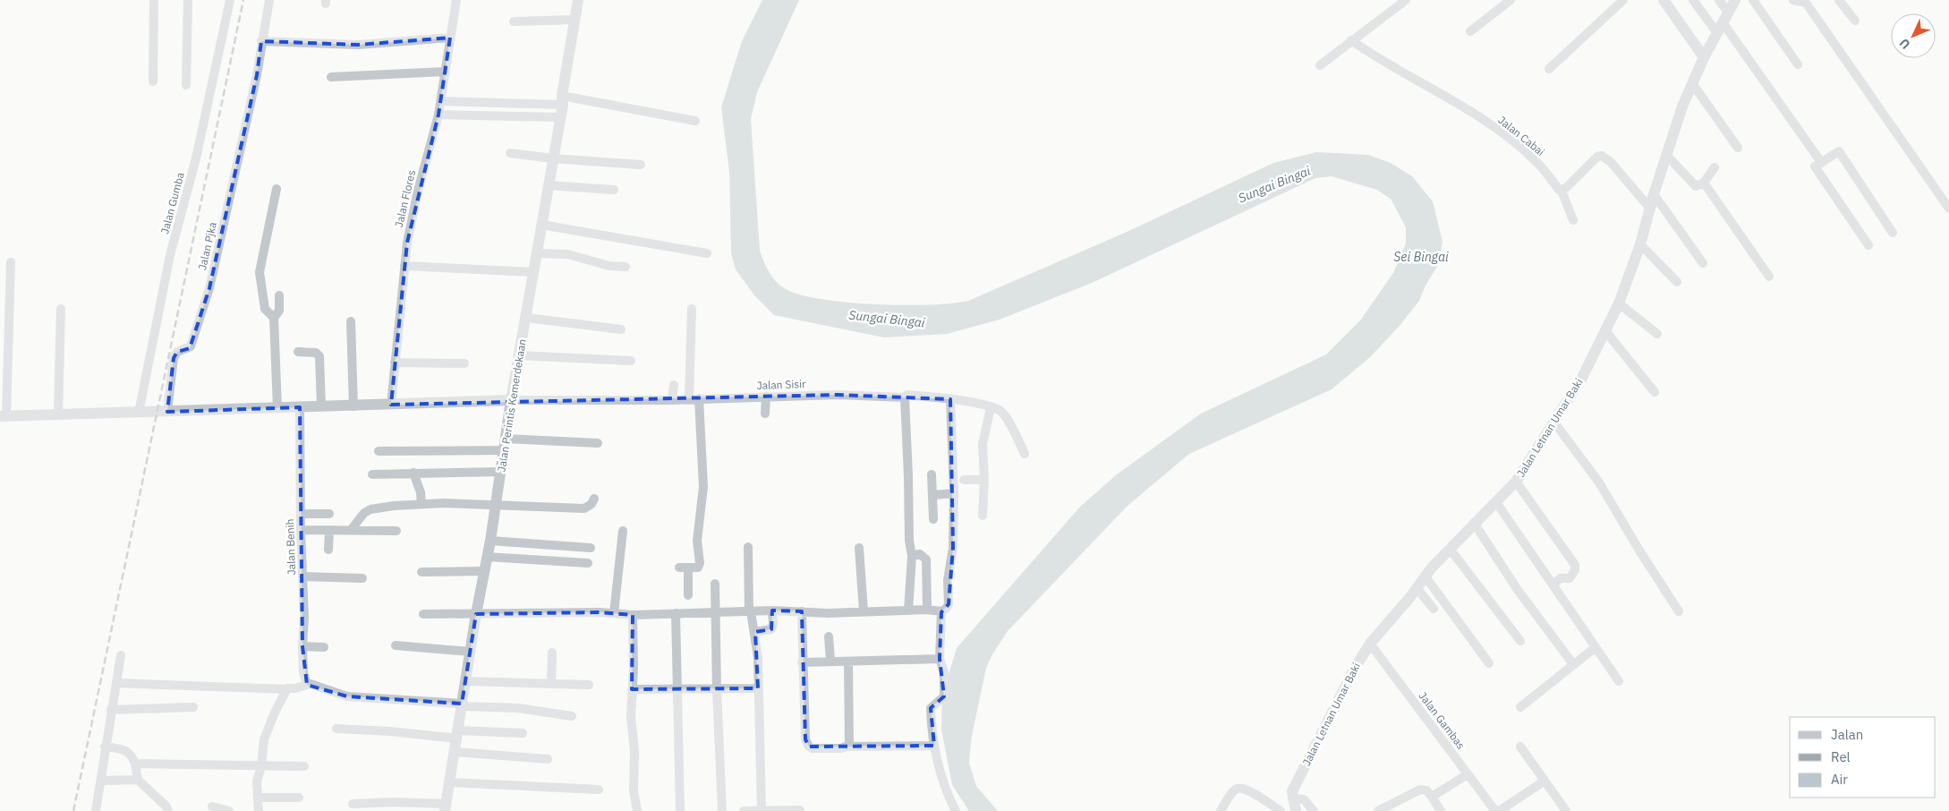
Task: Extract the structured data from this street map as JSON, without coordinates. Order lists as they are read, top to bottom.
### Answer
{
  "streets": {
    "street": [
      "Jalan Cabai",
      "Jalan Flores",
      "Jalan Gumba",
      "Jalan Pjka",
      "Jalan Sisir",
      "Jalan Perintis Kemerdekaan",
      "Jalan Letnan Umar Baki",
      "Jalan Benih",
      "Jalan Gambas"
    ]
  },
  "crossings": [
    ["Jalan Sisir", "Jalan Perintis Kemerdekaan"],
    ["Jalan Letnan Umar Baki", "Jalan Gambas"]
  ],
  "water": ["Sungai Bingai", "Sei Bingai"],
  "legend": ["Jalan", "Rel", "Air"],
  "north": "bottom left"
}
